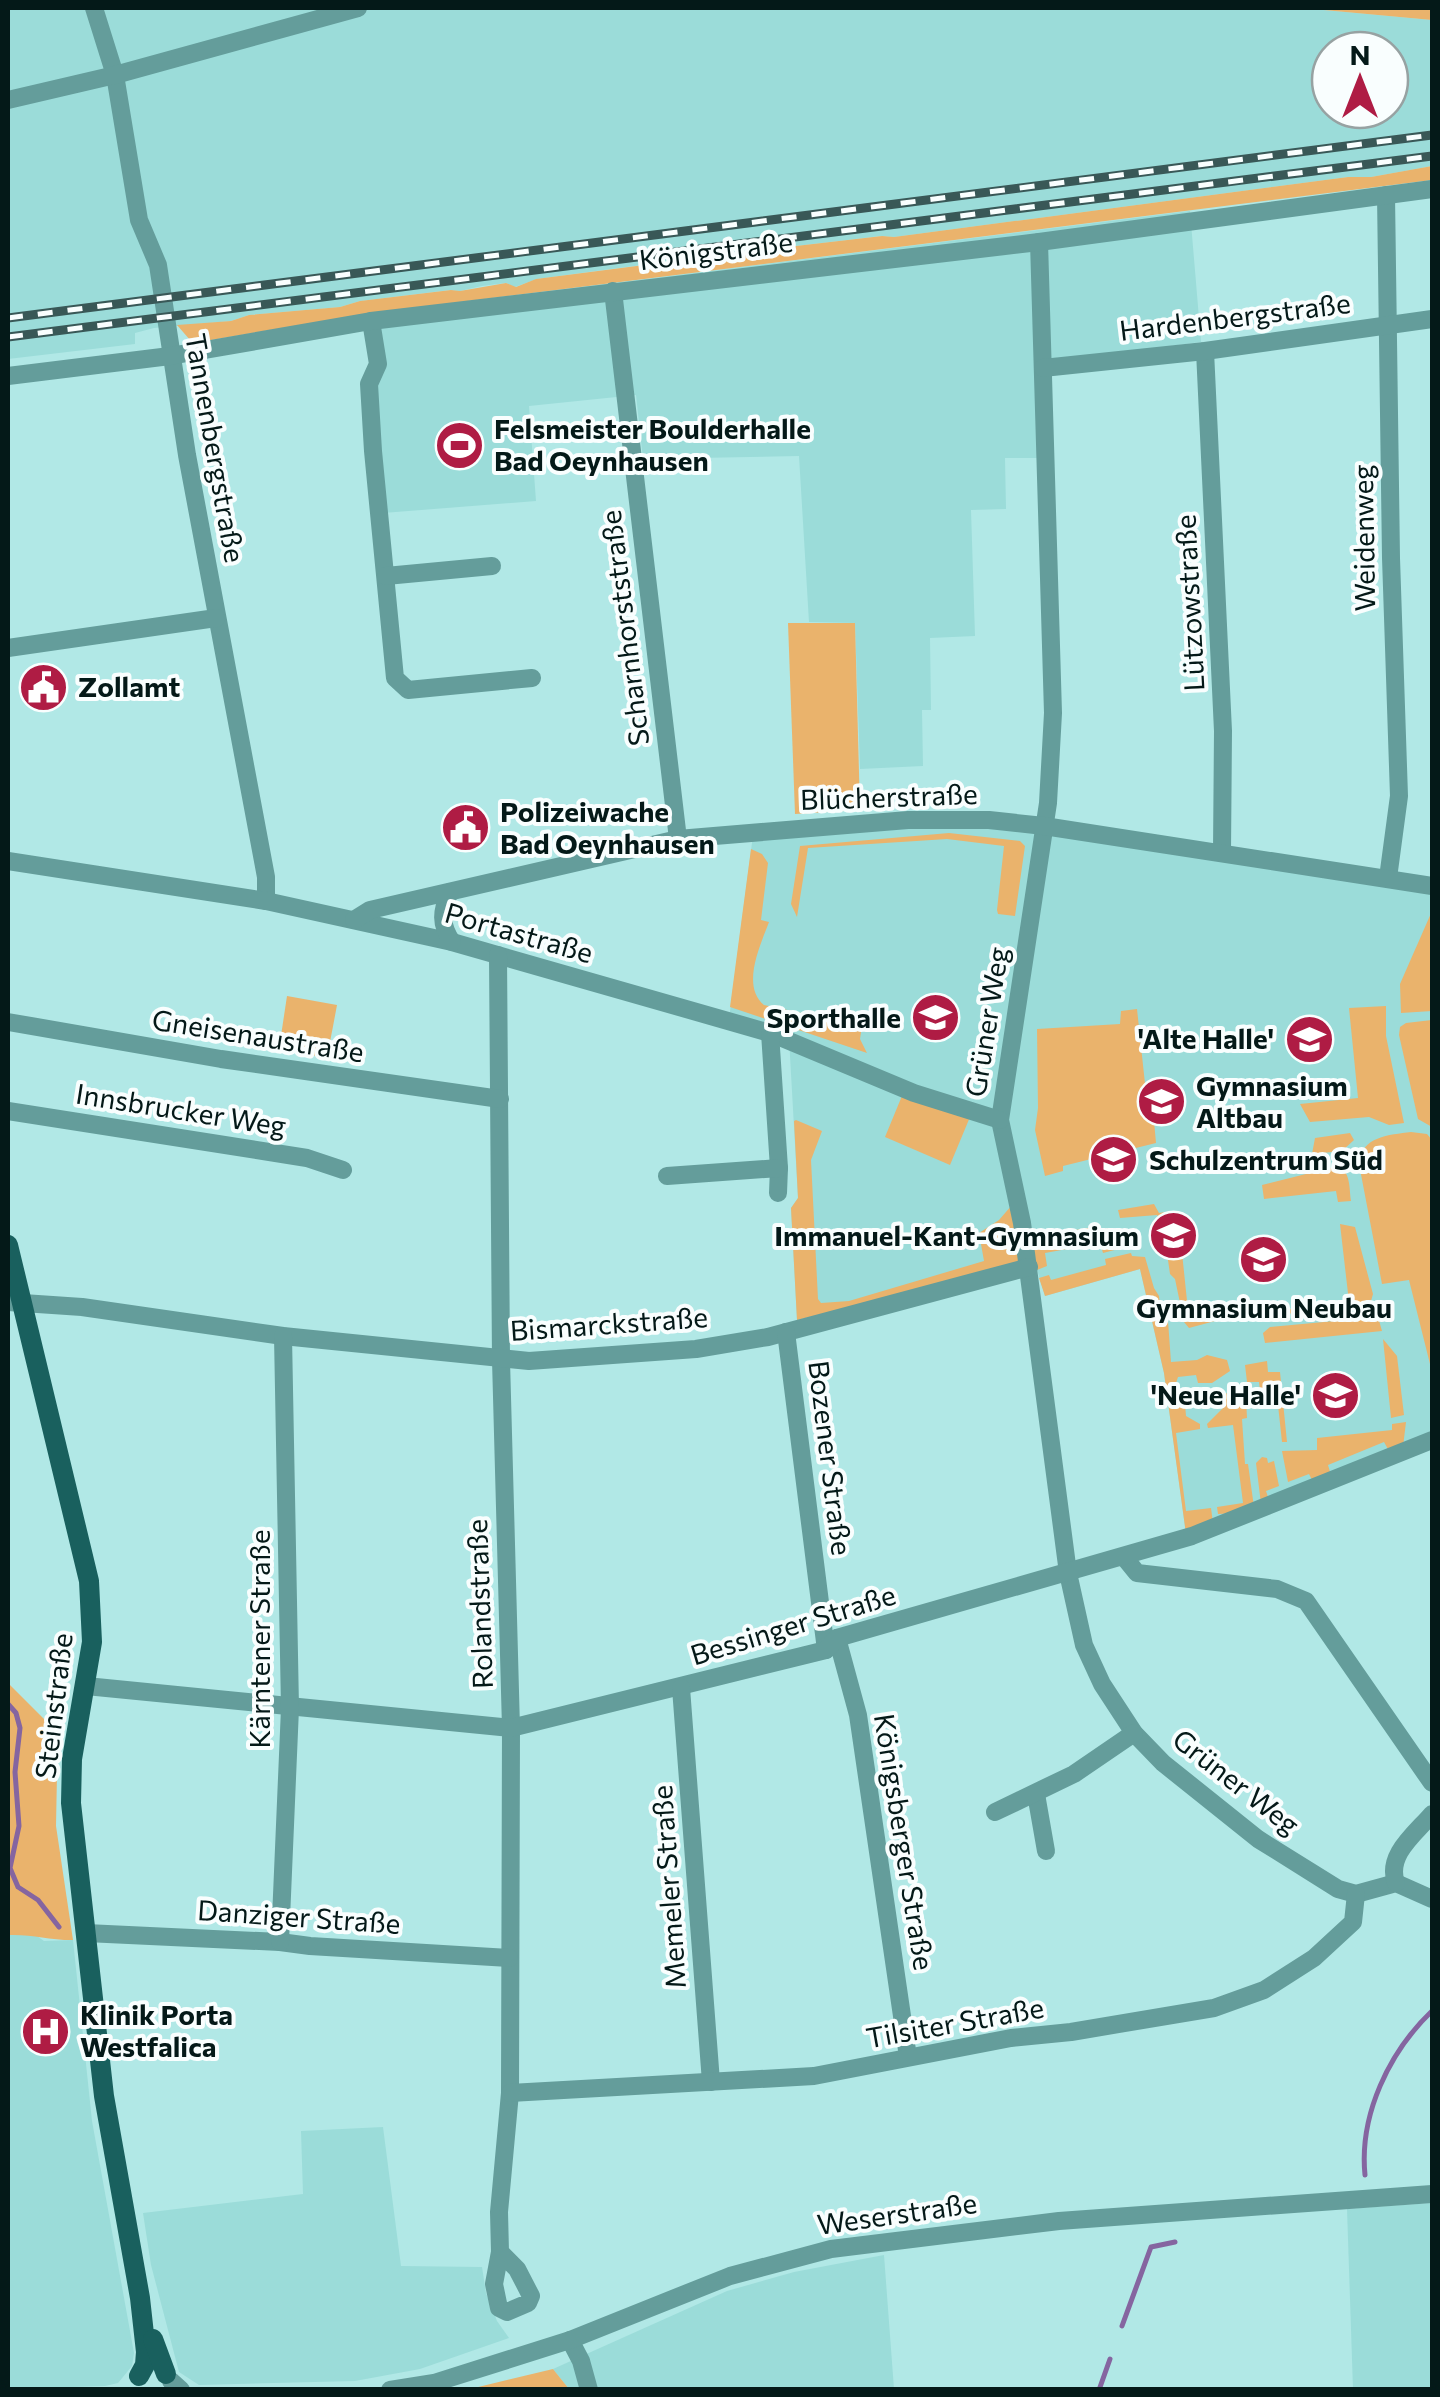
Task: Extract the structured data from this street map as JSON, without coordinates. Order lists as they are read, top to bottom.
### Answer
{
  "streets": {
    "main road": ["Steinstraße"],
    "street": [
      "Königstraße",
      "Hardenbergstraße",
      "Tannenbergstraße",
      "Weidenweg",
      "Lützowstraße",
      "Scharnhorststraße",
      "Blücherstraße",
      "Portastraße",
      "Grüner Weg",
      "Gneisenaustraße",
      "Innsbrucker Weg",
      "Bismarckstraße",
      "Bozener Straße",
      "Rolandstraße",
      "Bessinger Straße",
      "Kärntener Straße",
      "Königsberger Straße",
      "Memeler Straße",
      "Danziger Straße",
      "Tilsiter Straße",
      "Weserstraße"
    ]
  },
  "crossings": [
    ["Königstraße", "Tannenbergstraße"],
    ["Königstraße", "Weidenweg"],
    ["Königstraße", "Scharnhorststraße"],
    ["Königstraße", "Grüner Weg"],
    ["Hardenbergstraße", "Weidenweg"],
    ["Hardenbergstraße", "Lützowstraße"],
    ["Hardenbergstraße", "Grüner Weg"],
    ["Tannenbergstraße", "Portastraße"],
    ["Weidenweg", "Blücherstraße"],
    ["Lützowstraße", "Blücherstraße"],
    ["Scharnhorststraße", "Blücherstraße"],
    ["Blücherstraße", "Portastraße"],
    ["Blücherstraße", "Grüner Weg"],
    ["Portastraße", "Grüner Weg"],
    ["Portastraße", "Rolandstraße"],
    ["Grüner Weg", "Bismarckstraße"],
    ["Grüner Weg", "Bessinger Straße"],
    ["Grüner Weg", "Tilsiter Straße"],
    ["Gneisenaustraße", "Rolandstraße"],
    ["Bismarckstraße", "Bozener Straße"],
    ["Bismarckstraße", "Rolandstraße"],
    ["Bismarckstraße", "Kärntener Straße"],
    ["Bismarckstraße", "Steinstraße"],
    ["Bozener Straße", "Bessinger Straße"],
    ["Bozener Straße", "Königsberger Straße"],
    ["Rolandstraße", "Bessinger Straße"],
    ["Rolandstraße", "Danziger Straße"],
    ["Rolandstraße", "Tilsiter Straße"],
    ["Bessinger Straße", "Kärntener Straße"],
    ["Bessinger Straße", "Steinstraße"],
    ["Bessinger Straße", "Königsberger Straße"],
    ["Bessinger Straße", "Memeler Straße"],
    ["Kärntener Straße", "Danziger Straße"],
    ["Steinstraße", "Danziger Straße"],
    ["Königsberger Straße", "Tilsiter Straße"],
    ["Memeler Straße", "Tilsiter Straße"]
  ],
  "places": {
    "sports": ["Felsmeister Boulderhalle Bad Oeynhausen"],
    "public building": ["Zollamt", "Polizeiwache Bad Oeynhausen"],
    "school or university": [
      "Sporthalle",
      "'Alte Halle'",
      "Gymnasium Altbau",
      "Schulzentrum Süd",
      "Immanuel-Kant-Gymnasium",
      "Gymnasium Neubau",
      "'Neue Halle'"
    ],
    "hospital": ["Klinik Porta Westfalica"]
  },
  "north": "top"
}
